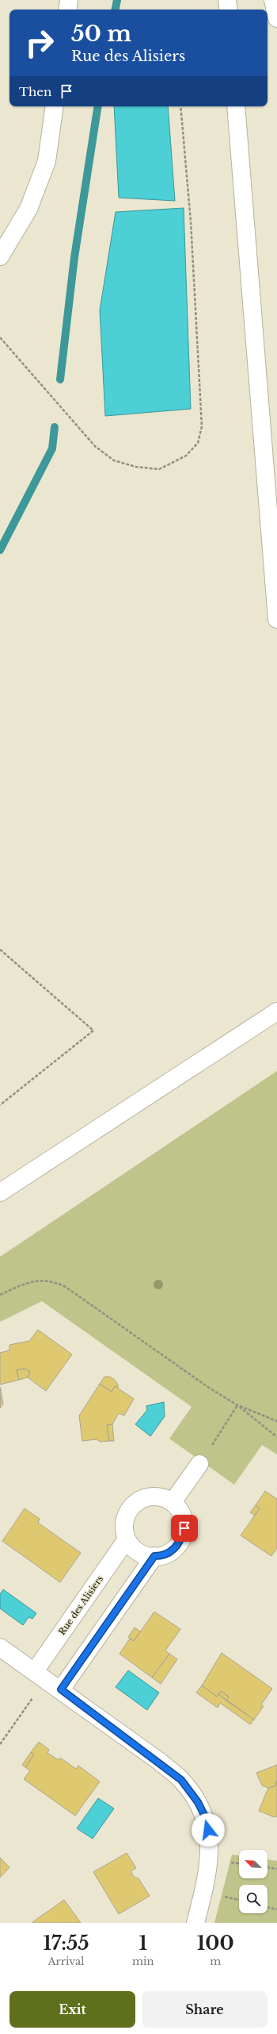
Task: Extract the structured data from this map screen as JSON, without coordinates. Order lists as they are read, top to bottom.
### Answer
{
  "streets": {
    "main road": ["Rue des Alisiers"]
  },
  "north": "top left",
  "page": {
    "turn": ["50 m", "Rue des Alisiers"],
    "then": "Then",
    "eta": [
      "17:55",
      "Arrival",
      "1",
      "min",
      "100",
      "m"
    ],
    "buttons": ["Exit", "Share"]
  }
}
